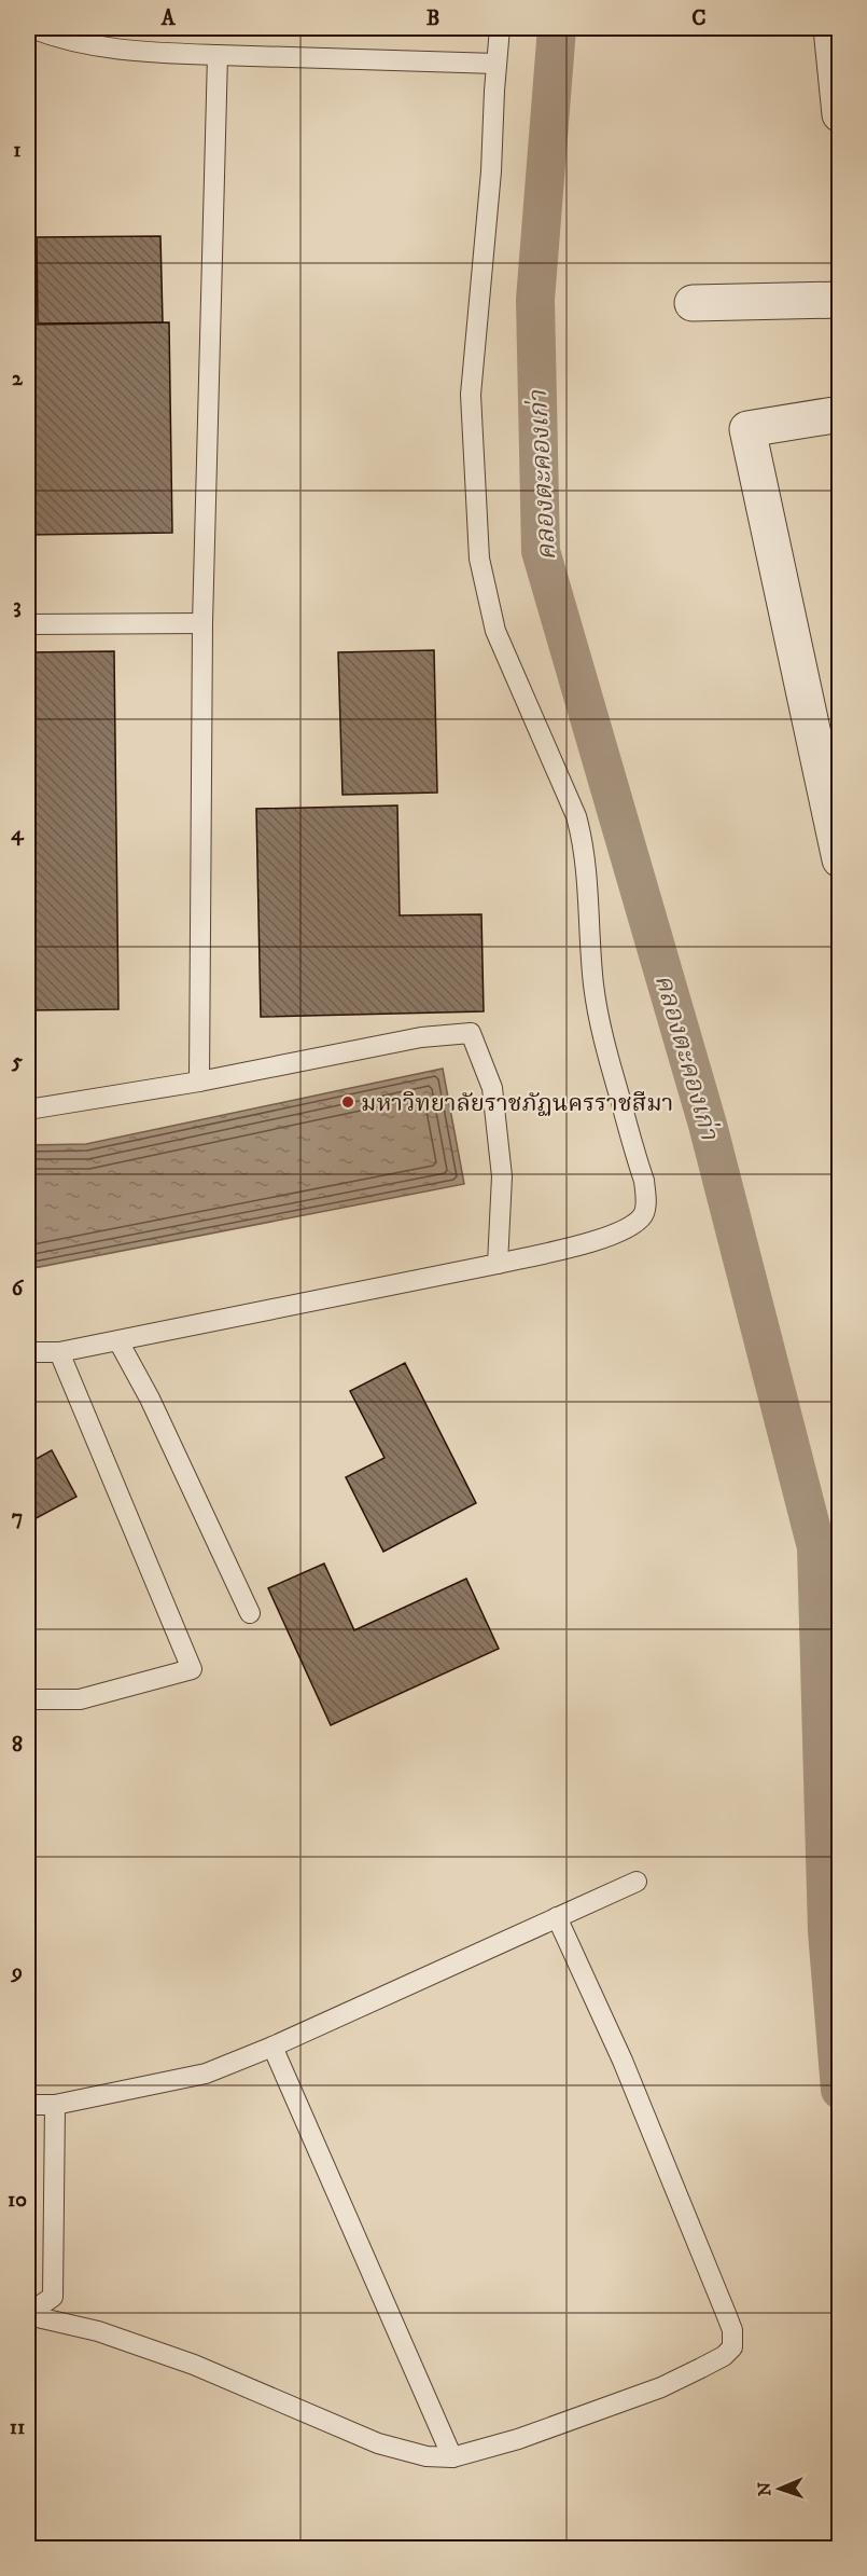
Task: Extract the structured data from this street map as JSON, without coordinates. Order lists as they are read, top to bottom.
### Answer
{
  "water": ["คลองตะคองเก่า"],
  "places": ["มหาวิทยาลัยราชภัฏนครราชสีมา"],
  "north": "left",
  "grid": {
    "columns": ["A", "B", "C"],
    "rows": [
      "1",
      "2",
      "3",
      "4",
      "5",
      "6",
      "7",
      "8",
      "9",
      "10",
      "11"
    ]
  }
}
